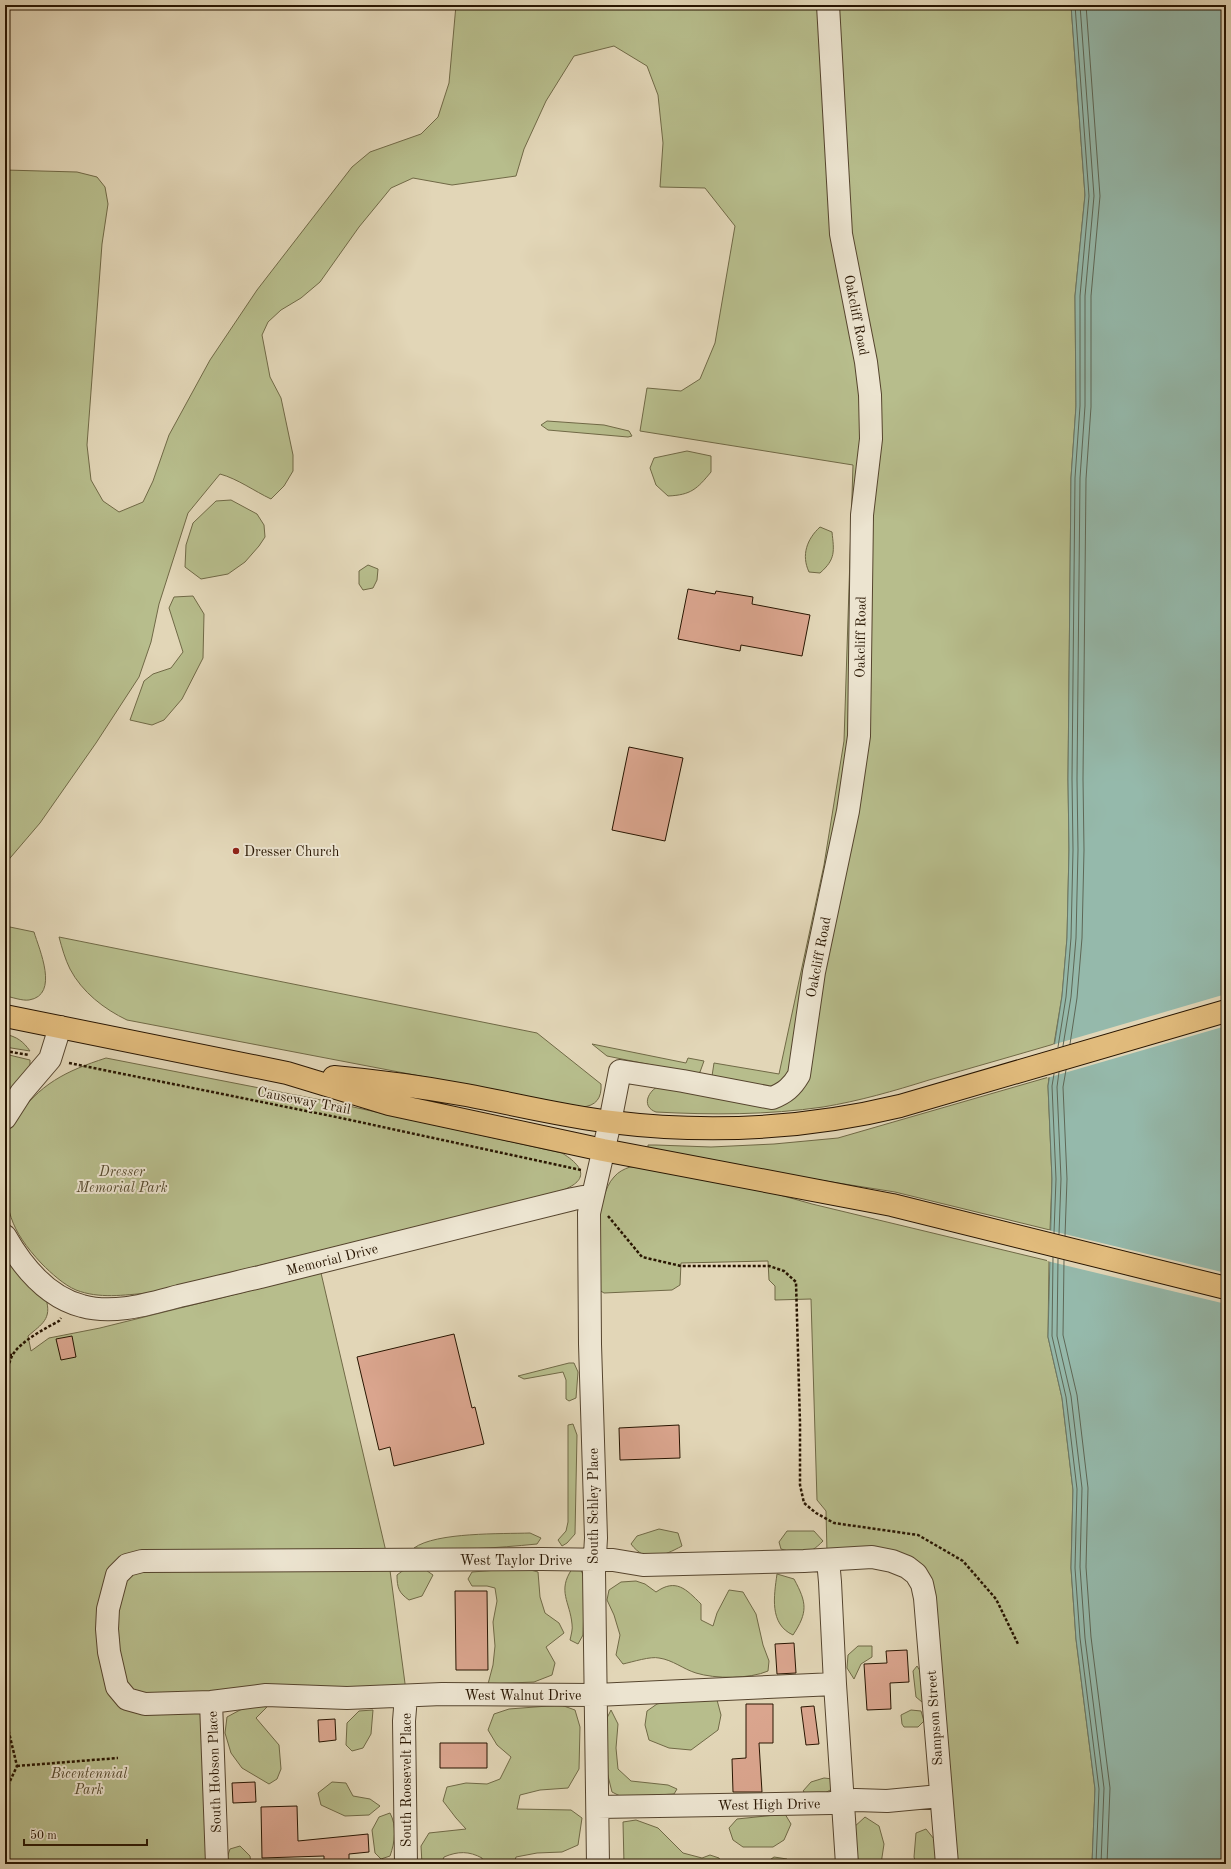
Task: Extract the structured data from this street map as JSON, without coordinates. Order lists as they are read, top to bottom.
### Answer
{
  "streets": {
    "street": [
      "Oakcliff Road",
      "Memorial Drive",
      "South Schley Place",
      "West Taylor Drive",
      "West Walnut Drive",
      "Sampson Street",
      "South Hobson Place",
      "South Roosevelt Place",
      "West High Drive"
    ],
    "path": ["Causeway Trail"]
  },
  "crossings": [
    ["Oakcliff Road", "South Schley Place"],
    ["Causeway Trail", "South Schley Place"],
    ["Memorial Drive", "South Schley Place"],
    ["South Schley Place", "West Taylor Drive"],
    ["South Schley Place", "West Walnut Drive"],
    ["South Schley Place", "West High Drive"],
    ["West Taylor Drive", "Sampson Street"],
    ["West Taylor Drive", "South Hobson Place"],
    ["West Walnut Drive", "South Hobson Place"],
    ["West Walnut Drive", "South Roosevelt Place"],
    ["Sampson Street", "West High Drive"]
  ],
  "parks": ["Dresser Memorial Park", "Bicentennial Park"],
  "places": ["Dresser Church"],
  "scale_bar": "50 m"
}
